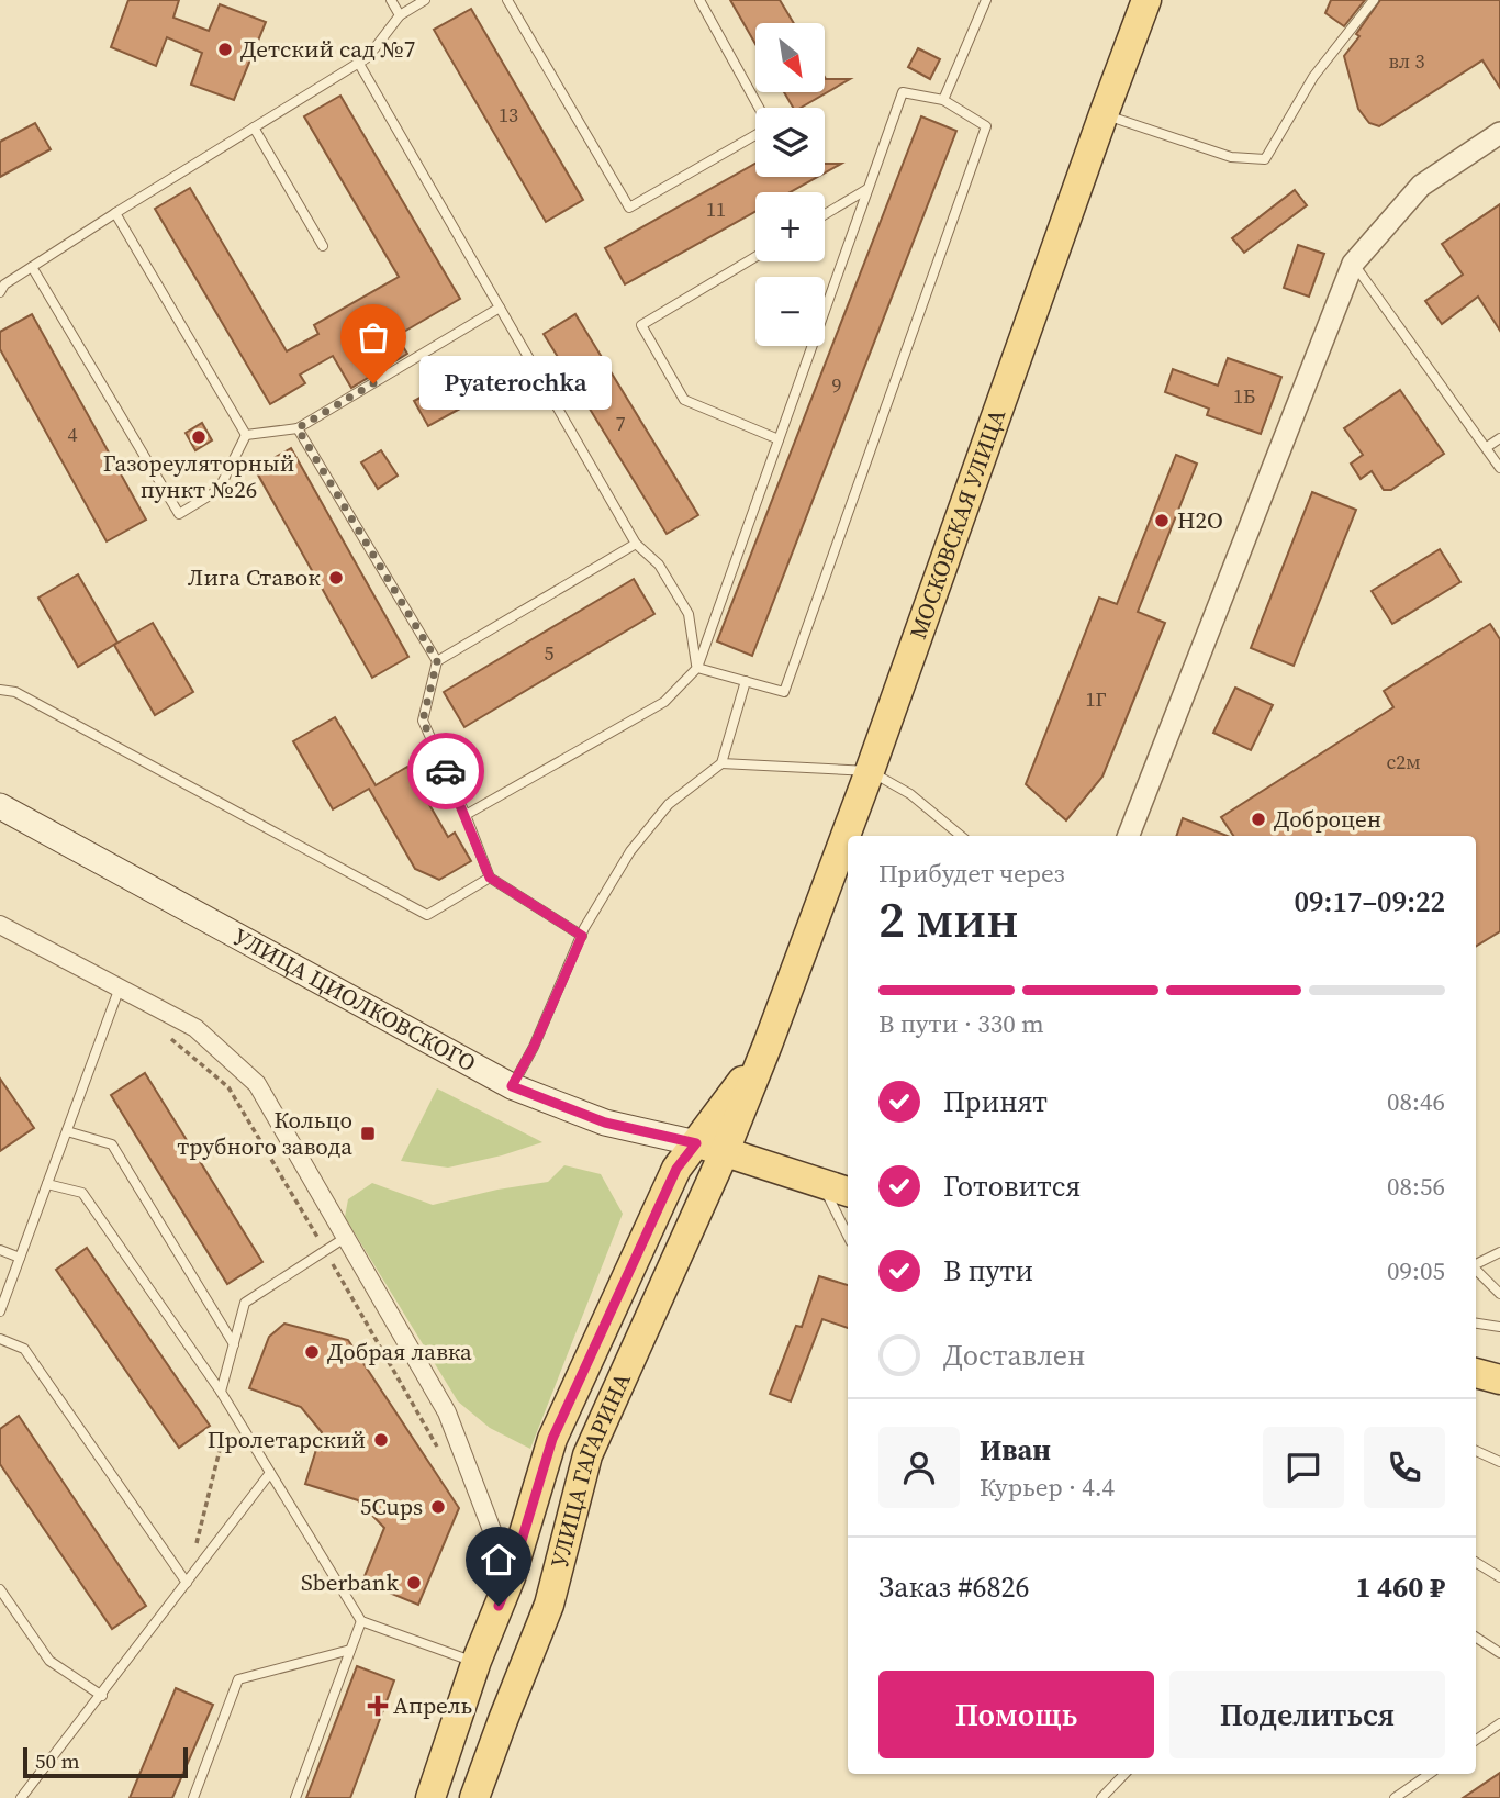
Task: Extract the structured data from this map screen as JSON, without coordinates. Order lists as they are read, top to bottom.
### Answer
{
  "streets": {
    "main road": ["МОСКОВСКАЯ УЛИЦА", "УЛИЦА ЦИОЛКОВСКОГО", "УЛИЦА ГАГАРИНА"]
  },
  "crossings": [
    ["МОСКОВСКАЯ УЛИЦА", "УЛИЦА ЦИОЛКОВСКОГО"],
    ["МОСКОВСКАЯ УЛИЦА", "УЛИЦА ГАГАРИНА"],
    ["УЛИЦА ЦИОЛКОВСКОГО", "УЛИЦА ГАГАРИНА"]
  ],
  "places": {
    "other": [
      "Детский сад №7",
      "Pyaterochka",
      "Газореуляторный пункт №26",
      "Н2О",
      "Лига Ставок",
      "Доброцен",
      "Добрая лавка",
      "Пролетарский",
      "5Cups",
      "Sberbank"
    ],
    "transit": ["Кольцо трубного завода"],
    "health": ["Апрель"]
  },
  "house_numbers": [
    "вл 3",
    "13",
    "11",
    "9",
    "1Б",
    "7",
    "4",
    "5",
    "1Г",
    "с2м"
  ],
  "scale_bar": "50 m",
  "north": "bottom right",
  "page": {
    "map_buttons": ["+", "−"],
    "bubble": "Pyaterochka",
    "heading": ["2 мин", "Прибудет через", "09:17–09:22"],
    "panel": [
      "Иван",
      "Курьер · 4.4",
      "Заказ #6826",
      "1 460 ₽"
    ],
    "bar": "В пути · 330 m",
    "list": [
      ["Принят", "08:46"],
      ["Готовится", "08:56"],
      ["В пути", "09:05"],
      "Доставлен"
    ],
    "buttons": ["Помощь", "Поделиться"],
    "scale": "50 m"
  }
}
